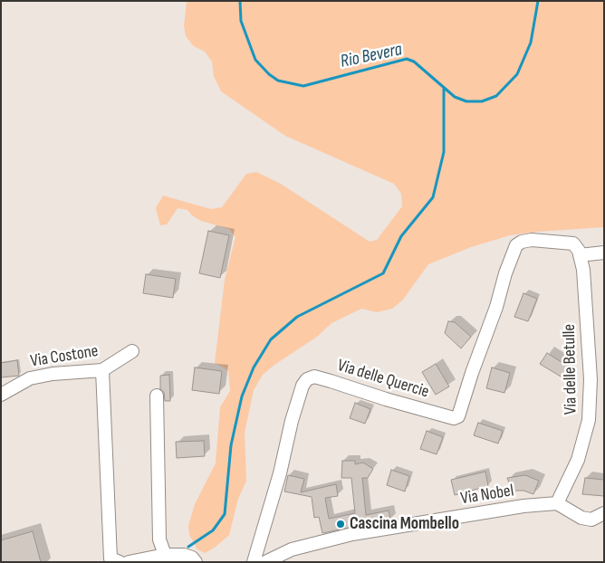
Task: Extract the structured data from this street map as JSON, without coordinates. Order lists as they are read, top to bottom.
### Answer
{
  "streets": {
    "street": [
      "Via Costone",
      "Via delle Betulle",
      "Via delle Quercie",
      "Via Nobel"
    ]
  },
  "crossings": [
    ["Via delle Betulle", "Via delle Quercie"],
    ["Via delle Betulle", "Via Nobel"]
  ],
  "water": ["Rio Bevera"],
  "places": ["Cascina Mombello"]
}
